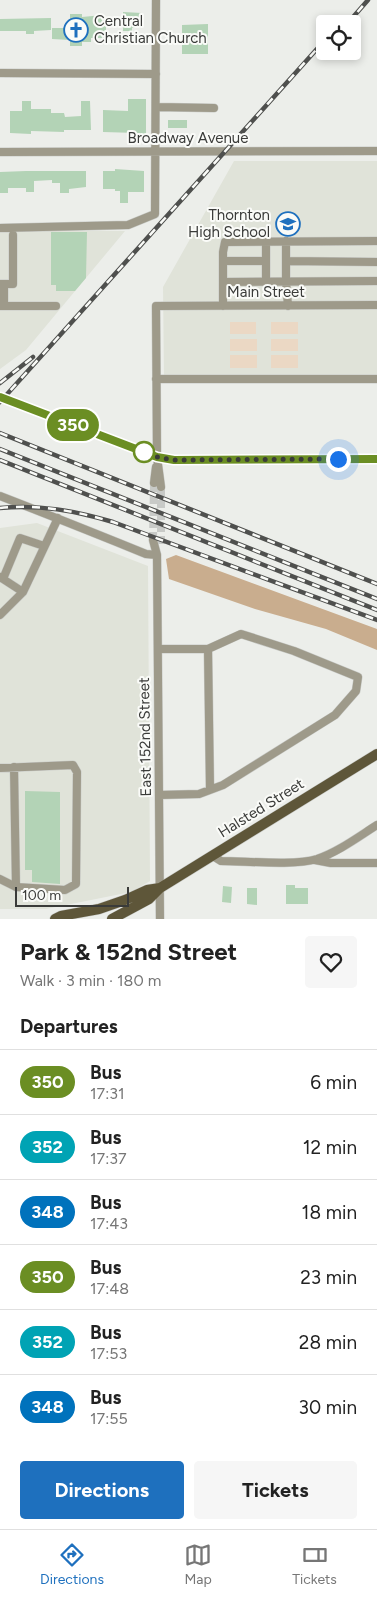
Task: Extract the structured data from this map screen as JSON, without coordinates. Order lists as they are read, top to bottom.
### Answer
{
  "streets": {
    "main road": ["Halsted Street"],
    "street": ["Broadway Avenue", "Main Street", "East 152nd Street"]
  },
  "crossings": [
    ["East 152nd Street", "Halsted Street"]
  ],
  "places": {
    "church": ["Central Christian Church"],
    "school or university": ["Thornton High School"]
  },
  "lines": ["bus line 350"],
  "scale_bar": "100 m",
  "page": {
    "on_map": "350",
    "scale": "100 m",
    "heading": [
      ["Park & 152nd Street", "Walk · 3 min · 180 m"],
      "Departures"
    ],
    "list": [
      {
        "mark": "350",
        "name": "Bus",
        "note": "17:31",
        "value": "6 min"
      },
      {
        "mark": "352",
        "name": "Bus",
        "note": "17:37",
        "value": "12 min"
      },
      {
        "mark": "348",
        "name": "Bus",
        "note": "17:43",
        "value": "18 min"
      },
      {
        "mark": "350",
        "name": "Bus",
        "note": "17:48",
        "value": "23 min"
      },
      {
        "mark": "352",
        "name": "Bus",
        "note": "17:53",
        "value": "28 min"
      },
      {
        "mark": "348",
        "name": "Bus",
        "note": "17:55",
        "value": "30 min"
      }
    ],
    "buttons": ["Directions", "Tickets"],
    "tabs": ["Directions", "Map", "Tickets"]
  }
}
